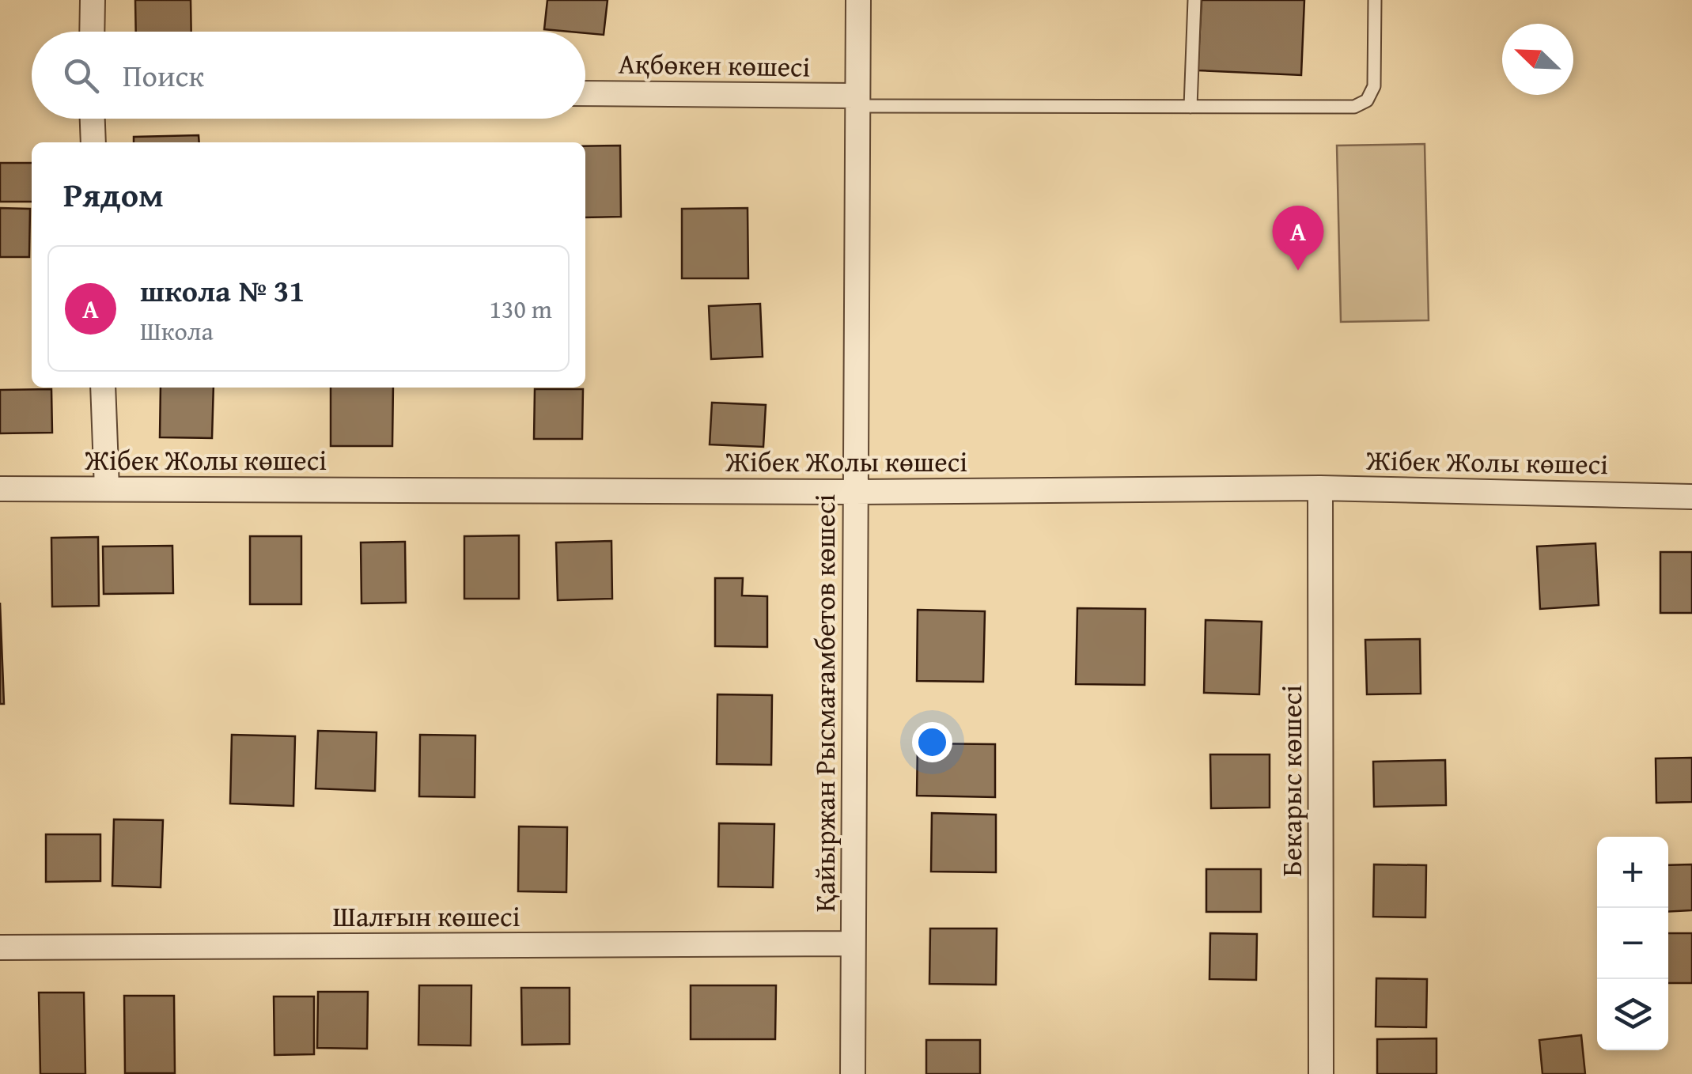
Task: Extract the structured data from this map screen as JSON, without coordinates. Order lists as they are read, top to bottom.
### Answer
{
  "streets": {
    "street": [
      "Ақбөкен көшесі",
      "Жібек Жолы көшесі",
      "Қайыржан Рысмағамбетов көшесі",
      "Бекарыс көшесі",
      "Шалғын көшесі"
    ]
  },
  "crossings": [
    ["Ақбөкен көшесі", "Қайыржан Рысмағамбетов көшесі"],
    ["Жібек Жолы көшесі", "Қайыржан Рысмағамбетов көшесі"],
    ["Жібек Жолы көшесі", "Бекарыс көшесі"],
    ["Қайыржан Рысмағамбетов көшесі", "Шалғын көшесі"]
  ],
  "north": "top left",
  "page": {
    "search": "Поиск",
    "heading": "Рядом",
    "pins": "A",
    "list": [
      {
        "mark": "A",
        "name": "школа № 31",
        "note": "Школа",
        "value": "130 m"
      }
    ],
    "map_buttons": ["+", "−"]
  }
}
